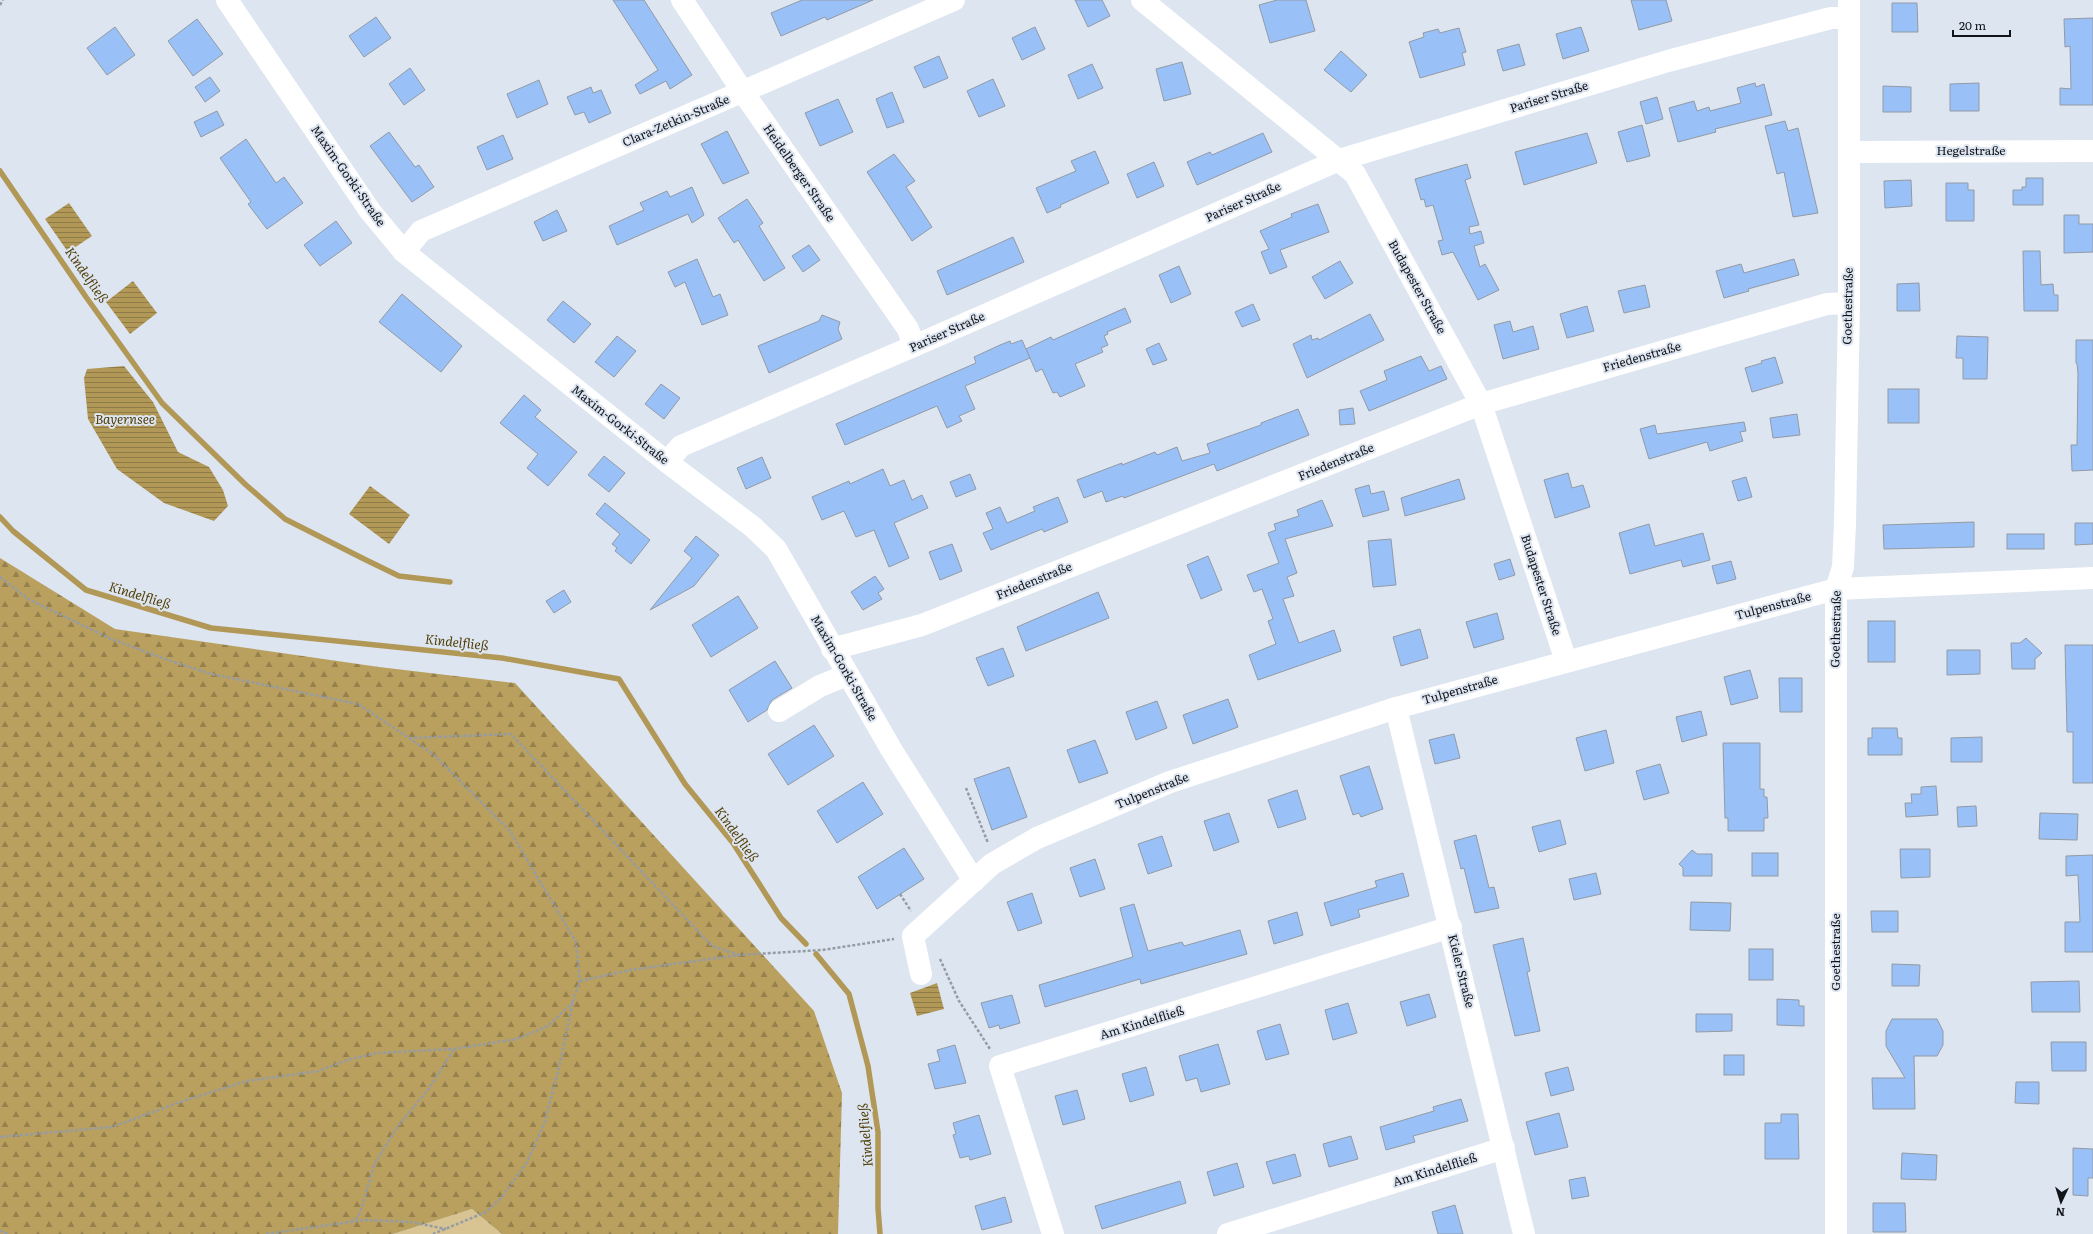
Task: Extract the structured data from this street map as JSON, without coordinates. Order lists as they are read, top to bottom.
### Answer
{
  "streets": {
    "street": [
      "Pariser Straße",
      "Clara-Zetkin-Straße",
      "Hegelstraße",
      "Heidelberger Straße",
      "Maxim-Gorki-Straße",
      "Budapester Straße",
      "Goethestraße",
      "Friedenstraße",
      "Tulpenstraße",
      "Kieler Straße",
      "Am Kindelfließ"
    ]
  },
  "crossings": [
    ["Pariser Straße", "Heidelberger Straße"],
    ["Pariser Straße", "Maxim-Gorki-Straße"],
    ["Pariser Straße", "Budapester Straße"],
    ["Pariser Straße", "Goethestraße"],
    ["Clara-Zetkin-Straße", "Heidelberger Straße"],
    ["Clara-Zetkin-Straße", "Maxim-Gorki-Straße"],
    ["Hegelstraße", "Goethestraße"],
    ["Maxim-Gorki-Straße", "Friedenstraße"],
    ["Maxim-Gorki-Straße", "Tulpenstraße"],
    ["Budapester Straße", "Friedenstraße"],
    ["Budapester Straße", "Tulpenstraße"],
    ["Goethestraße", "Friedenstraße"],
    ["Goethestraße", "Tulpenstraße"],
    ["Tulpenstraße", "Kieler Straße"],
    ["Kieler Straße", "Am Kindelfließ"]
  ],
  "water": ["Kindelfließ", "Bayernsee"],
  "scale_bar": "20 m",
  "north": "bottom"
}
